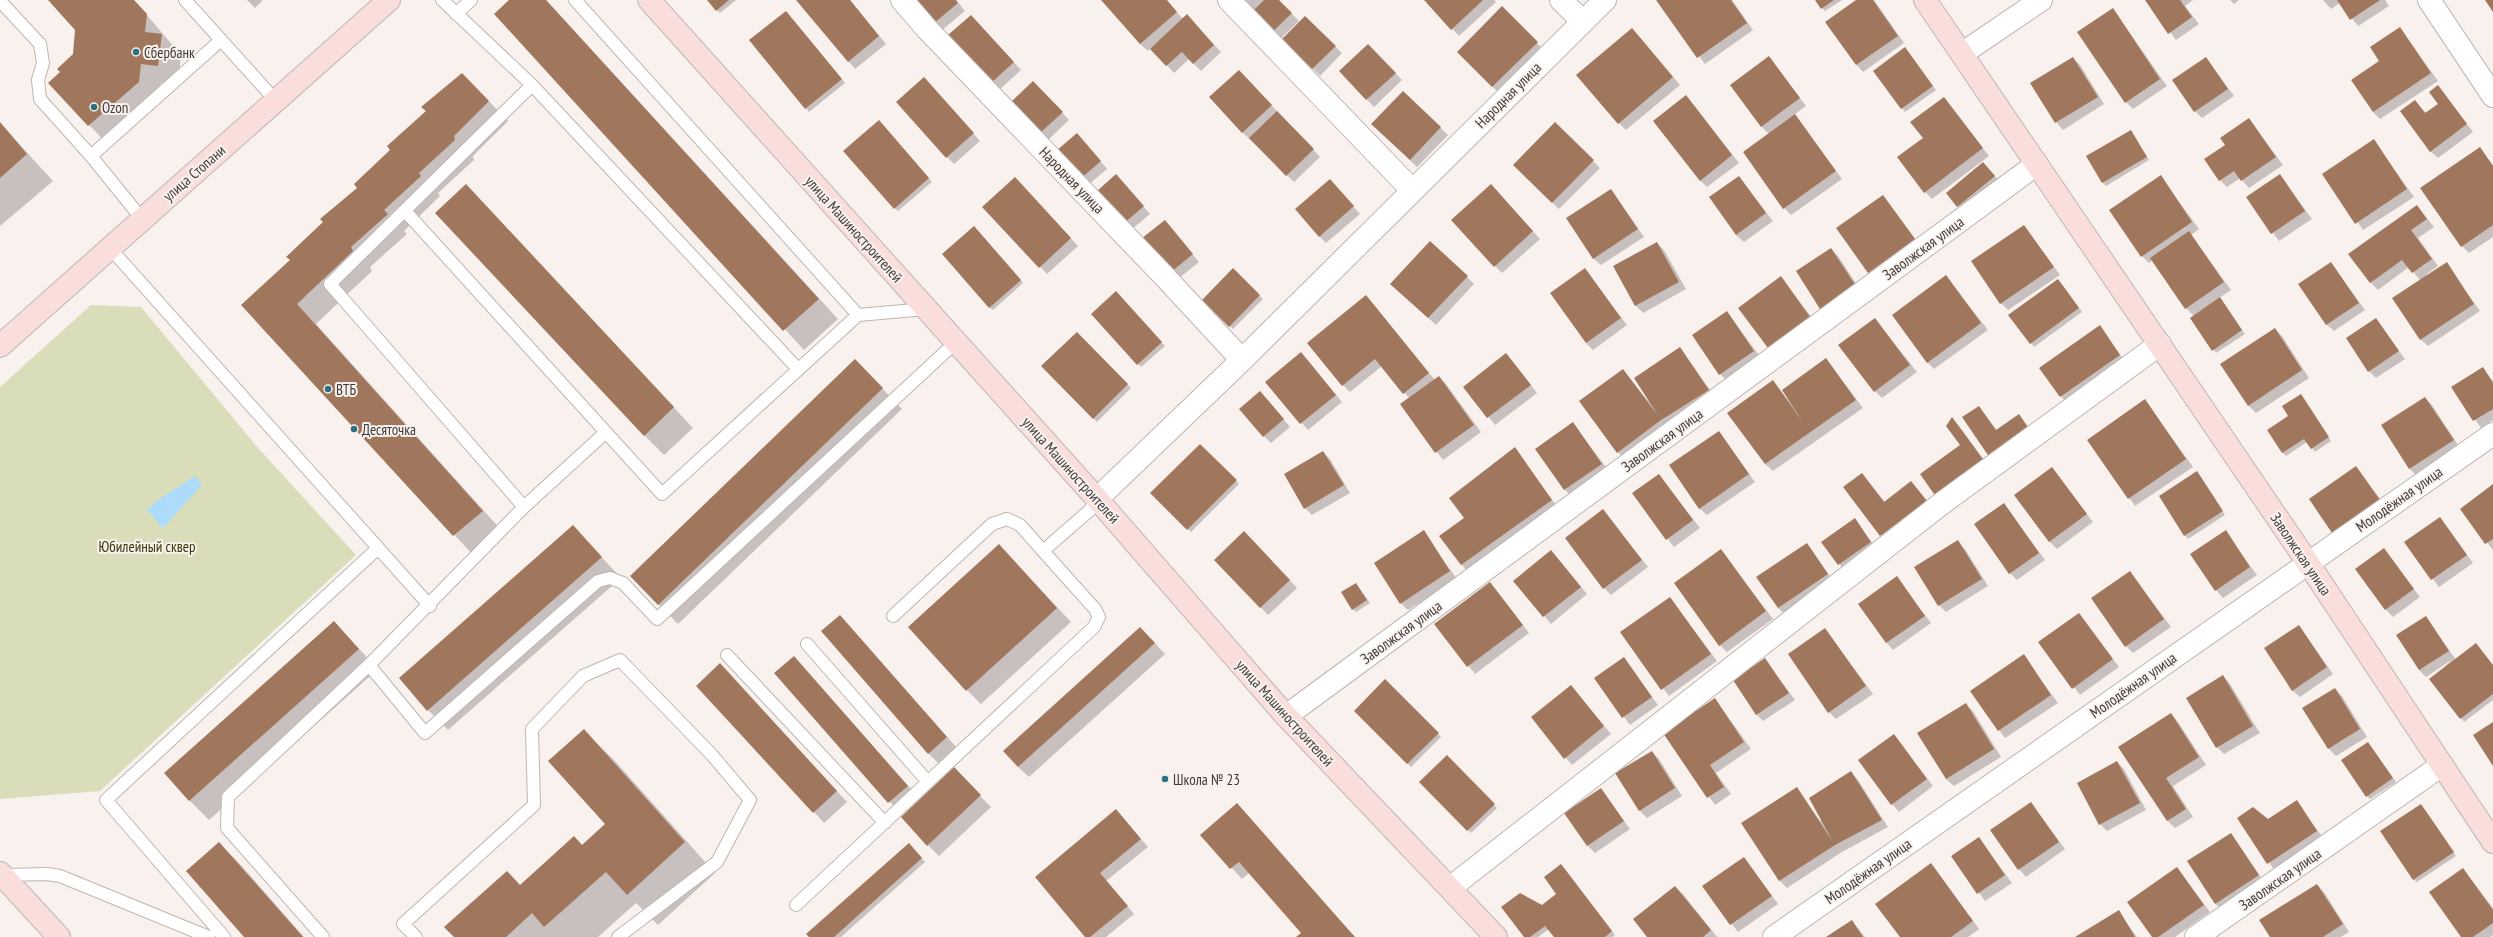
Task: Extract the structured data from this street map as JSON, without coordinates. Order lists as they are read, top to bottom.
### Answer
{
  "streets": {
    "street": [
      "Народная улица",
      "улица Стопани",
      "улица Машиностроителей",
      "Заволжская улица",
      "Молодёжная улица"
    ]
  },
  "crossings": [
    ["Народная улица", "улица Машиностроителей"],
    ["улица Машиностроителей", "Заволжская улица"],
    ["Заволжская улица", "Молодёжная улица"]
  ],
  "parks": ["Юбилейный сквер"],
  "places": [
    "Сбербанк",
    "Ozon",
    "ВТБ",
    "Десяточка",
    "Школа № 23"
  ]
}
